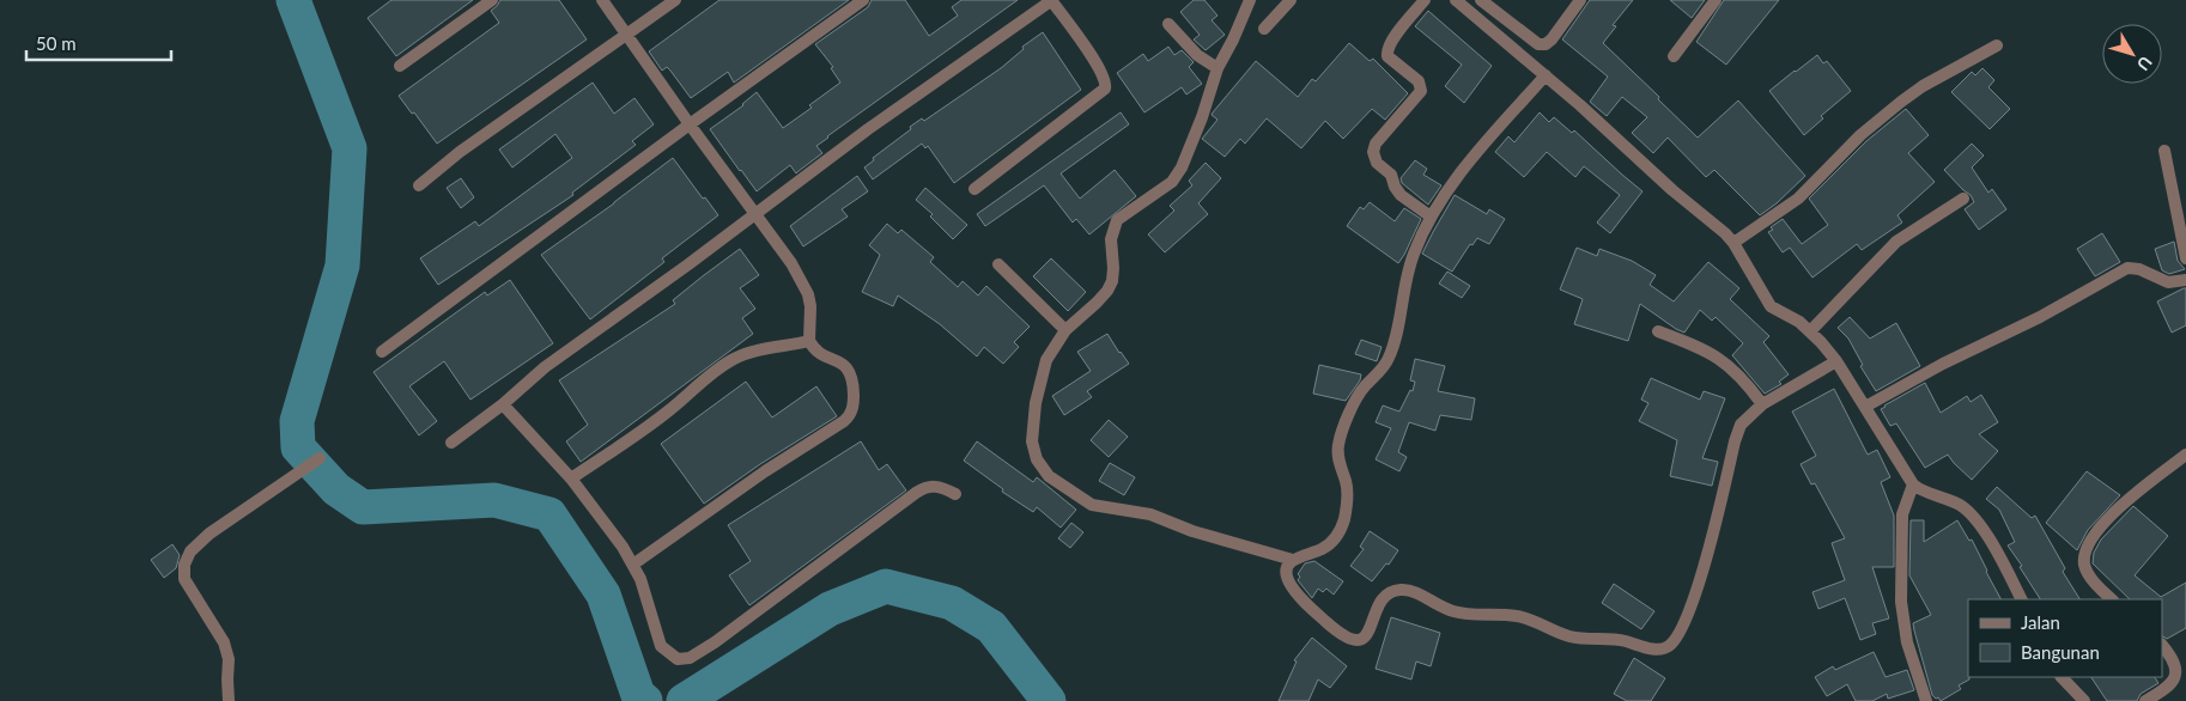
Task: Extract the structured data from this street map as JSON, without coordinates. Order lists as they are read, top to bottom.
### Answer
{
  "legend": ["Jalan", "Bangunan"],
  "scale_bar": "50 m",
  "north": "bottom right"
}
